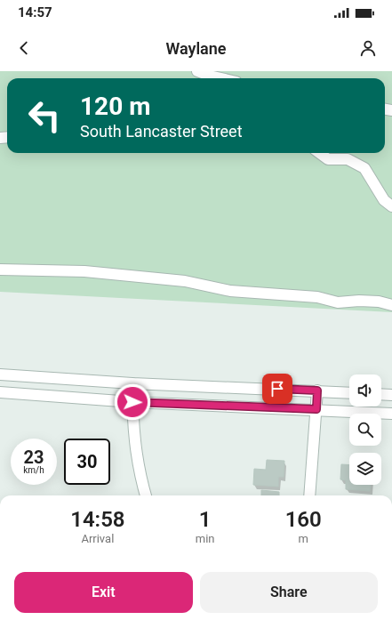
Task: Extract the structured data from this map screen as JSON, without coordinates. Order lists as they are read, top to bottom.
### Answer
{
  "page": {
    "status": "14:57",
    "header": "Waylane",
    "turn": ["120 m", "South Lancaster Street"],
    "speed": "23 km/h",
    "limit": "30",
    "eta": [
      "14:58",
      "Arrival",
      "1",
      "min",
      "160",
      "m"
    ],
    "buttons": ["Exit", "Share"]
  }
}
